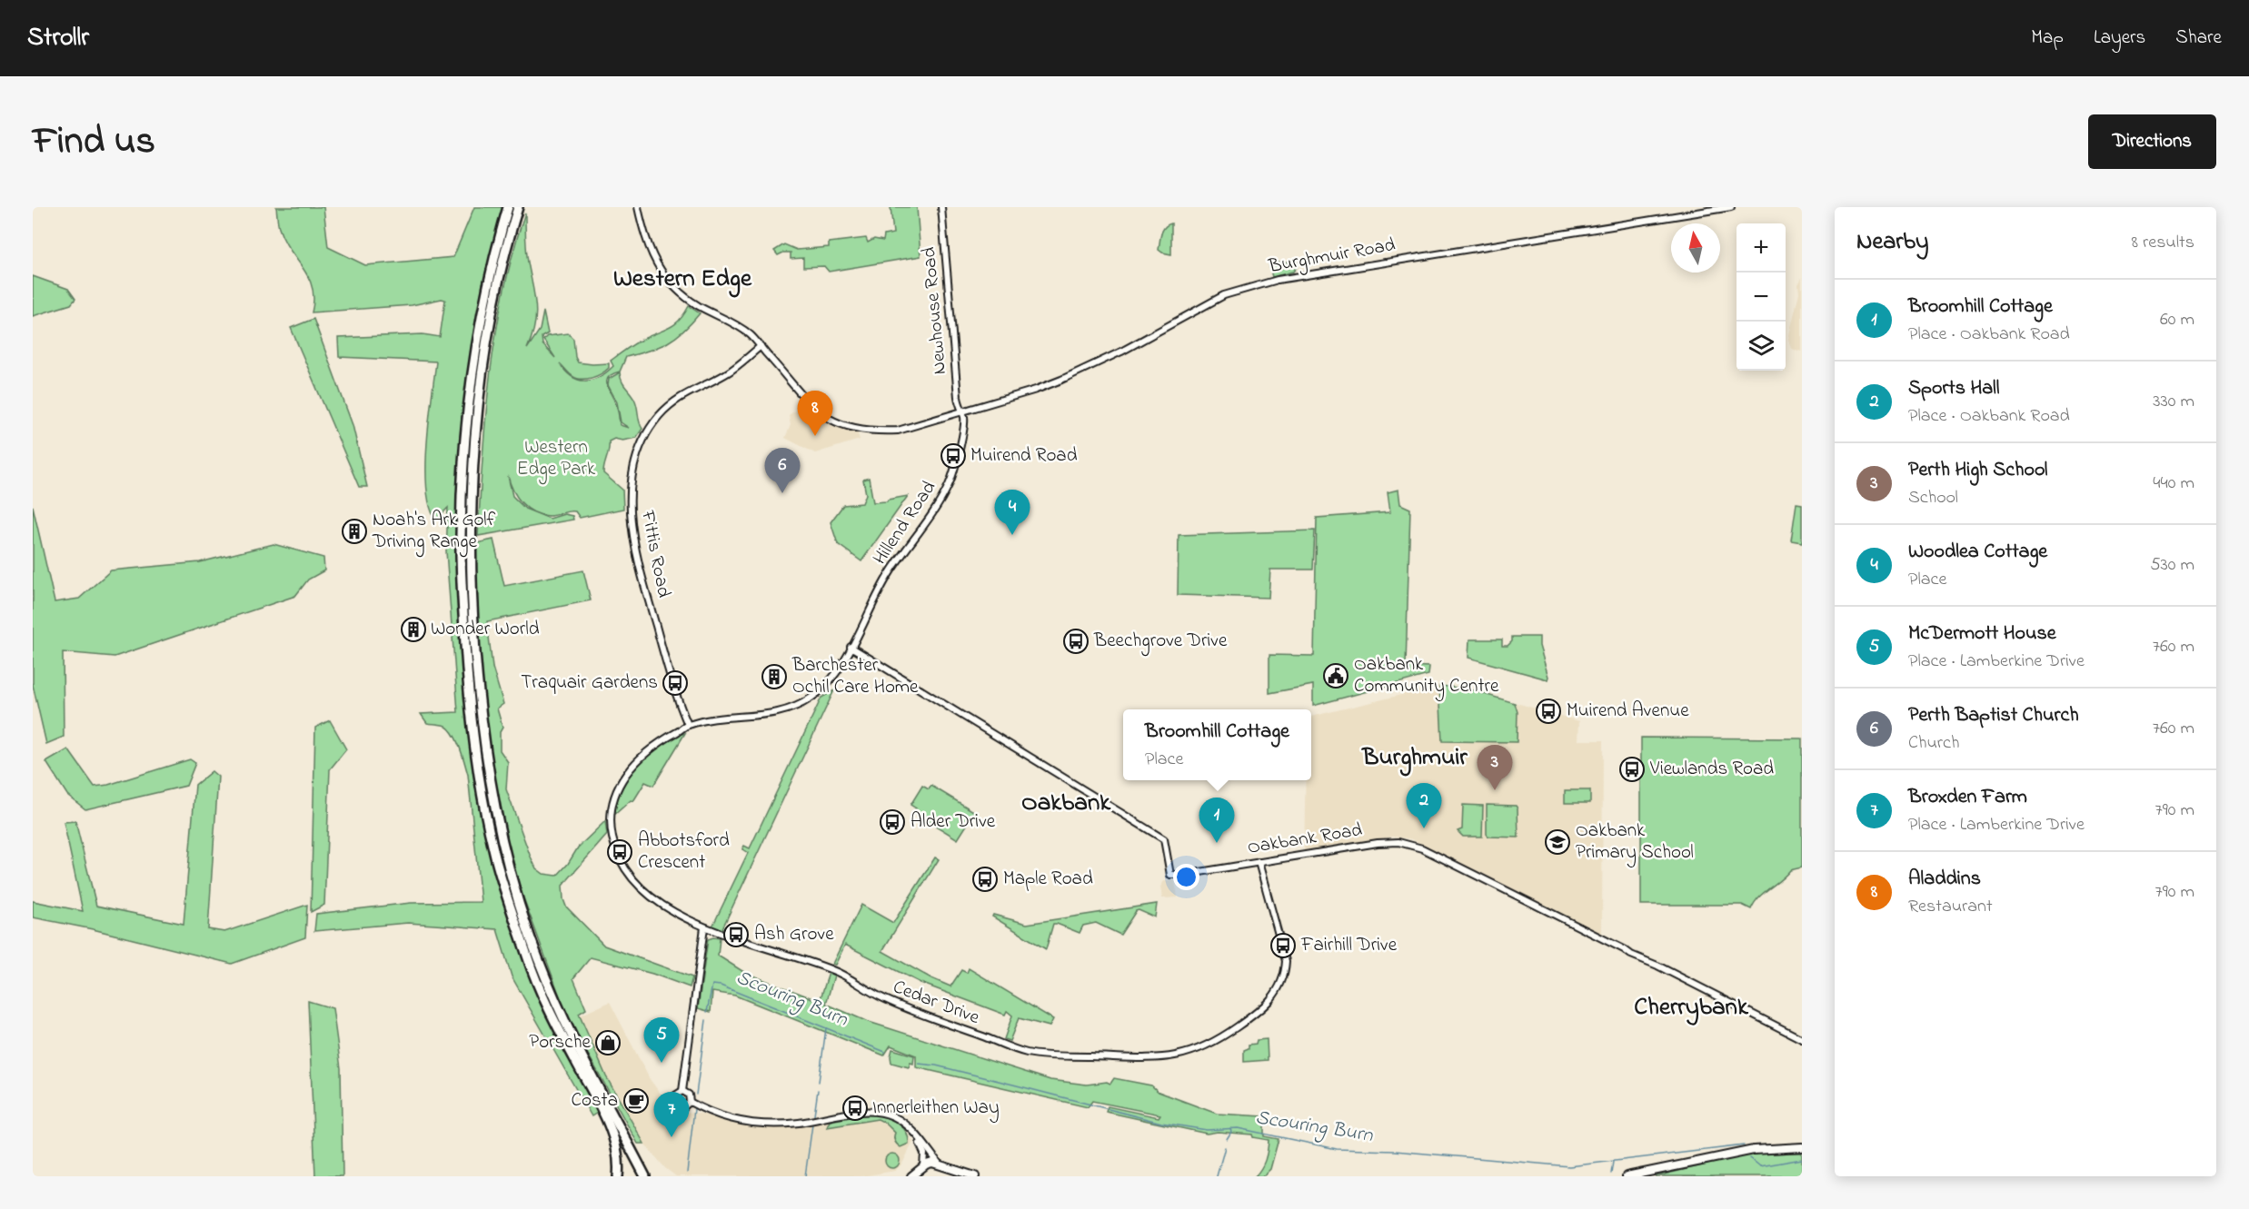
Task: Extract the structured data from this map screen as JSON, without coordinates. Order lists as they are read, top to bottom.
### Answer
{
  "streets": {
    "street": [
      "Burghmuir Road",
      "Newhouse Road",
      "Hillend Road",
      "Fittis Road",
      "Oakbank Road",
      "Cedar Drive"
    ]
  },
  "crossings": [
    ["Burghmuir Road", "Newhouse Road"],
    ["Burghmuir Road", "Hillend Road"],
    ["Burghmuir Road", "Fittis Road"],
    ["Newhouse Road", "Hillend Road"],
    ["Hillend Road", "Fittis Road"],
    ["Hillend Road", "Oakbank Road"],
    ["Hillend Road", "Cedar Drive"],
    ["Fittis Road", "Cedar Drive"],
    ["Oakbank Road", "Cedar Drive"]
  ],
  "districts": [
    "Western Edge",
    "Burghmuir",
    "Oakbank",
    "Cherrybank"
  ],
  "water": ["Scouring Burn"],
  "parks": ["Western Edge Park"],
  "places": {
    "bus stop": [
      "Muirend Road",
      "Beechgrove Drive",
      "Traquair Gardens",
      "Muirend Avenue",
      "Viewlands Road",
      "Alder Drive",
      "Abbotsford Crescent",
      "Maple Road",
      "Ash Grove",
      "Fairhill Drive",
      "Innerleithen Way"
    ],
    "building": ["Noah's Ark Golf Driving Range", "Wonder World", "Barchester Ochil Care Home"],
    "public building": ["Oakbank Community Centre"],
    "school or university": ["Oakbank Primary School"],
    "shop": ["Porsche"],
    "cafe": ["Costa"]
  },
  "north": "top",
  "page": {
    "header": "Strollr",
    "nav": ["Map", "Layers", "Share"],
    "title": "Find us",
    "buttons": "Directions",
    "heading": ["Nearby", "8 results"],
    "map_buttons": ["+", "−"],
    "list": [
      {
        "mark": "1",
        "name": "Broomhill Cottage",
        "note": "Place · Oakbank Road",
        "value": "60 m"
      },
      {
        "mark": "2",
        "name": "Sports Hall",
        "note": "Place · Oakbank Road",
        "value": "330 m"
      },
      {
        "mark": "3",
        "name": "Perth High School",
        "note": "School",
        "value": "440 m"
      },
      {
        "mark": "4",
        "name": "Woodlea Cottage",
        "note": "Place",
        "value": "530 m"
      },
      {
        "mark": "5",
        "name": "McDermott House",
        "note": "Place · Lamberkine Drive",
        "value": "760 m"
      },
      {
        "mark": "6",
        "name": "Perth Baptist Church",
        "note": "Church",
        "value": "760 m"
      },
      {
        "mark": "7",
        "name": "Broxden Farm",
        "note": "Place · Lamberkine Drive",
        "value": "790 m"
      },
      {
        "mark": "8",
        "name": "Aladdins",
        "note": "Restaurant",
        "value": "790 m"
      }
    ],
    "pins": [
      "8",
      "6",
      "4",
      "3",
      "2",
      "1",
      "5",
      "7"
    ],
    "popup": ["Broomhill Cottage", "Place"]
  }
}
